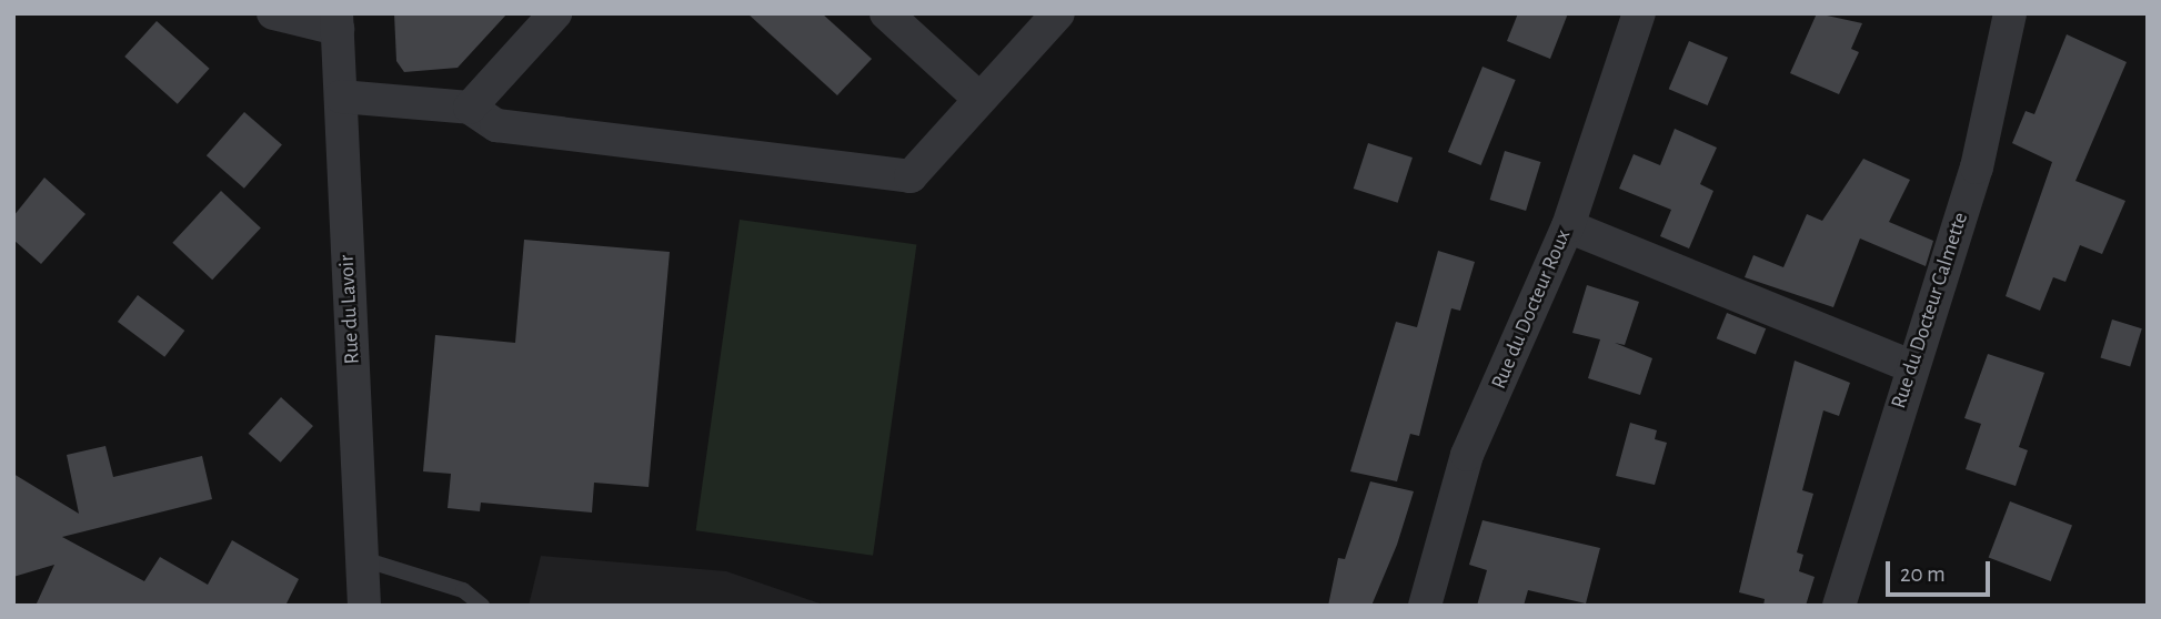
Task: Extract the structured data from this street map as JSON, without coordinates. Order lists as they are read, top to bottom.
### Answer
{
  "streets": {
    "street": ["Rue du Lavoir", "Rue du Docteur Roux", "Rue du Docteur Calmette"]
  },
  "scale_bar": "20 m"
}
